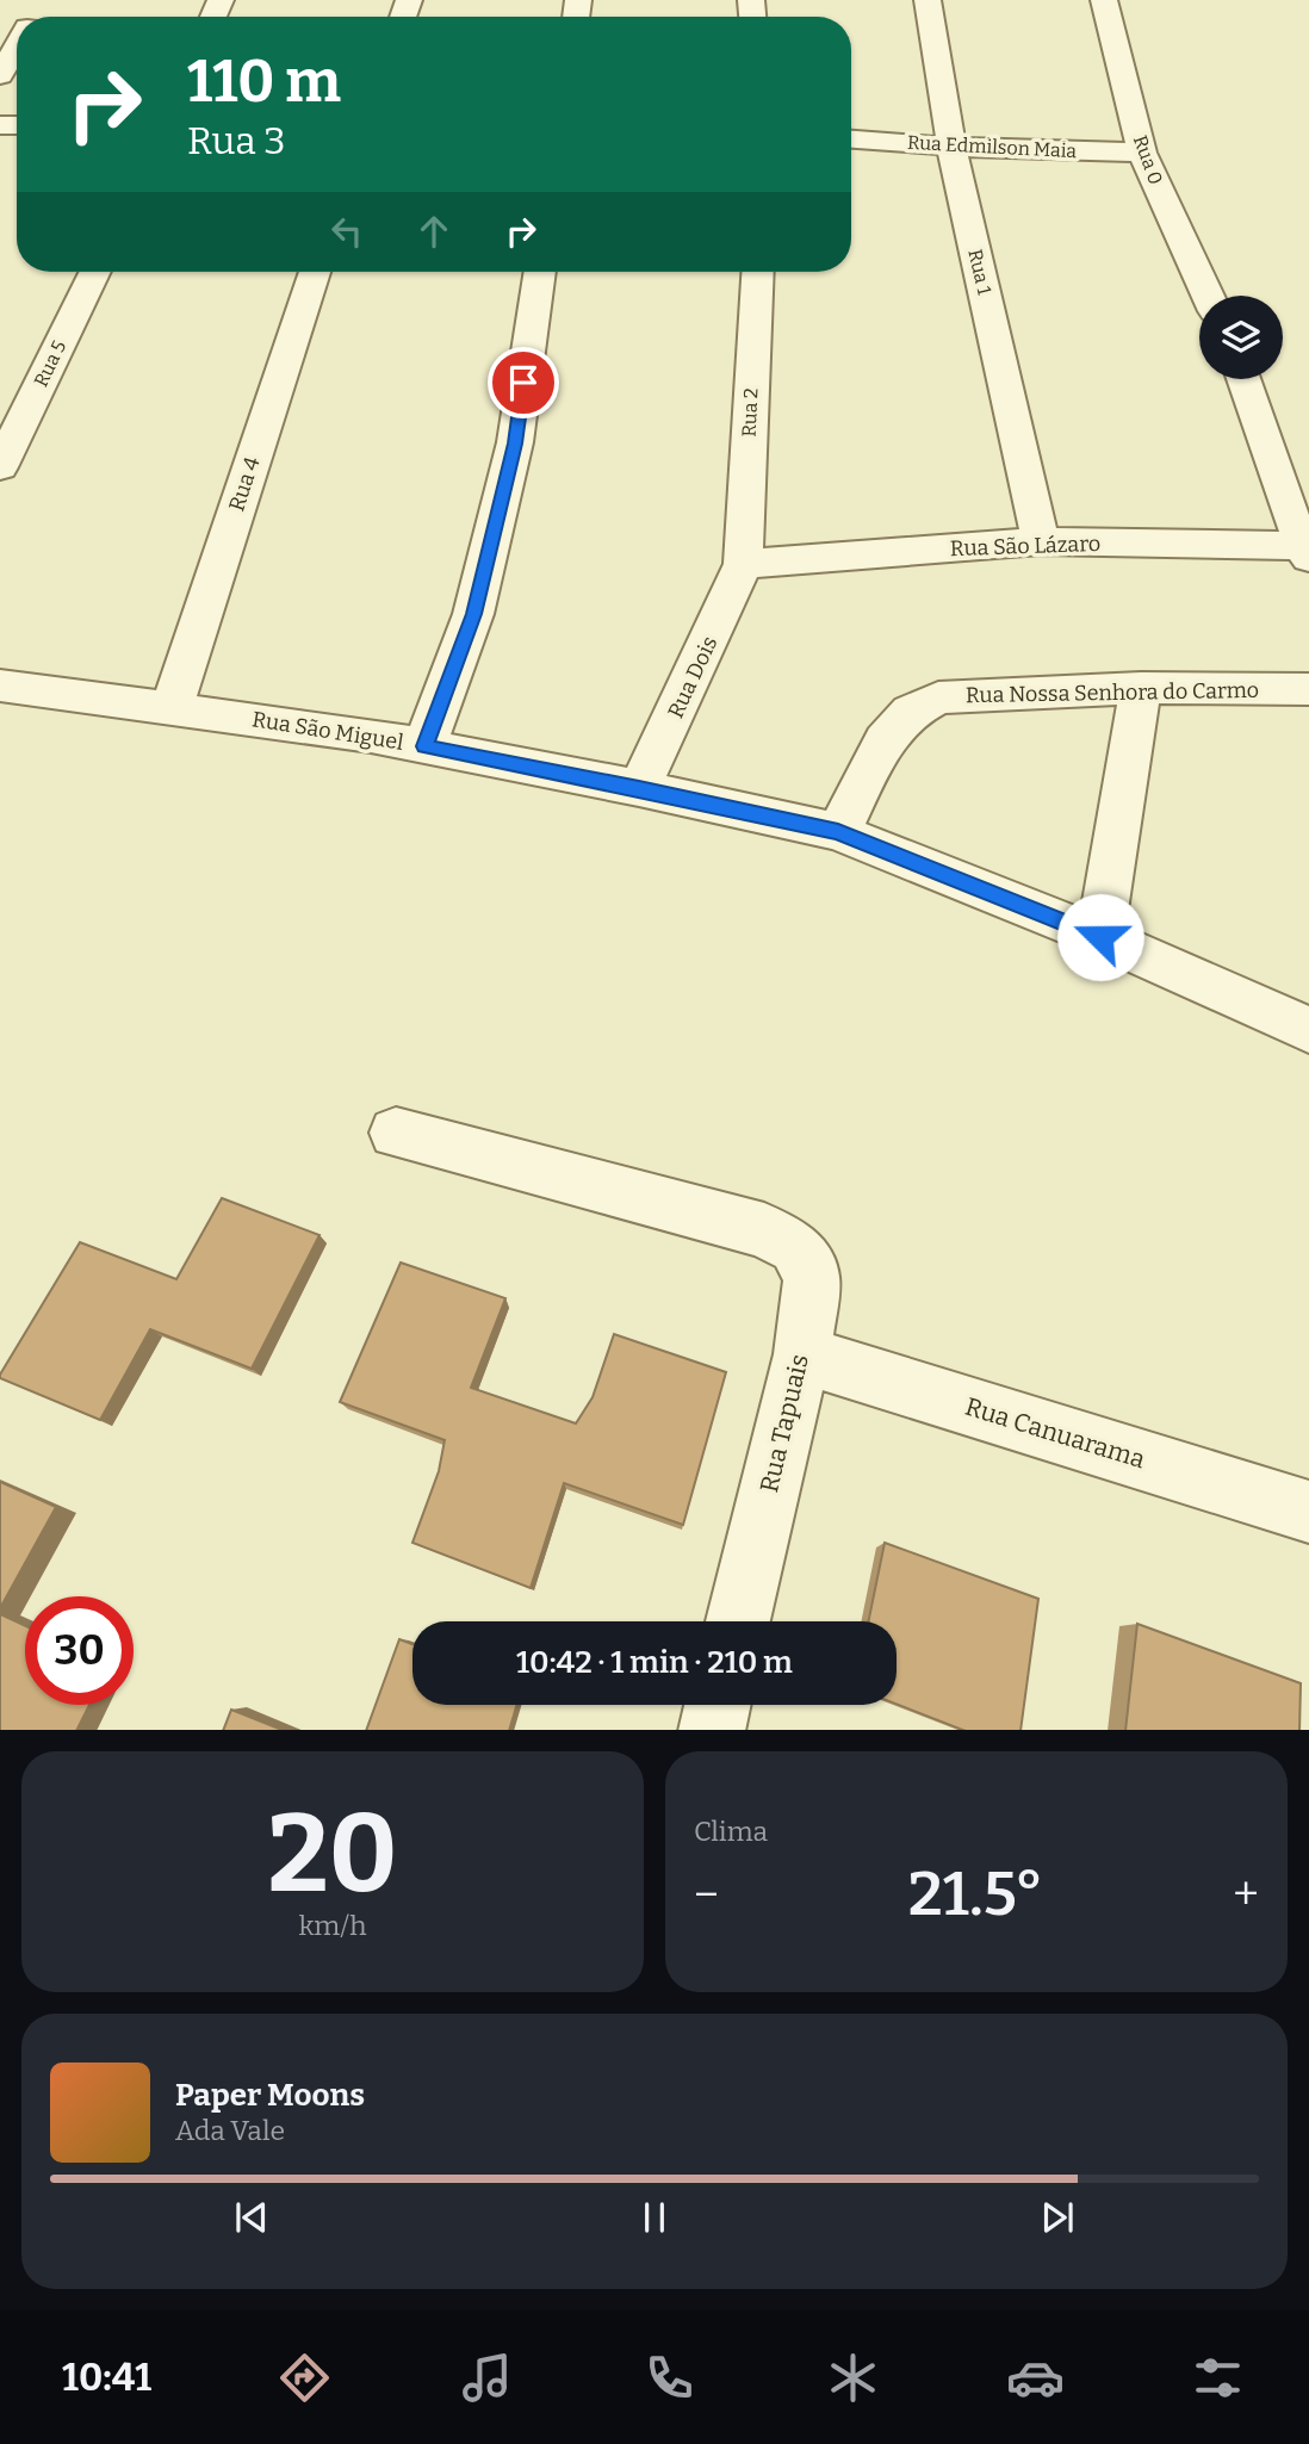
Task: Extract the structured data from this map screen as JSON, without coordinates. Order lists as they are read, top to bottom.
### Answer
{
  "streets": {
    "street": [
      "Rua Edmilson Maia",
      "Rua 0",
      "Rua 1",
      "Rua 5",
      "Rua 2",
      "Rua 4",
      "Rua São Lázaro",
      "Rua Dois",
      "Rua Nossa Senhora do Carmo",
      "Rua São Miguel",
      "Rua Tapuais",
      "Rua Canuarama"
    ]
  },
  "crossings": [
    ["Rua Edmilson Maia", "Rua 0"],
    ["Rua Edmilson Maia", "Rua 1"],
    ["Rua 1", "Rua São Lázaro"],
    ["Rua 2", "Rua São Lázaro"],
    ["Rua 2", "Rua Dois"],
    ["Rua 4", "Rua São Miguel"],
    ["Rua São Lázaro", "Rua Dois"],
    ["Rua Dois", "Rua São Miguel"],
    ["Rua Nossa Senhora do Carmo", "Rua São Miguel"],
    ["Rua Tapuais", "Rua Canuarama"]
  ],
  "page": {
    "turn": ["110 m", "Rua 3"],
    "limit": "30",
    "trip": "10:42 · 1 min · 210 m",
    "tile": [
      ["20", "km/h"],
      "Clima"
    ],
    "heat": ["−", "21.5°", "+"],
    "song": ["Paper Moons", "Ada Vale"],
    "tabs": "10:41"
  }
}
